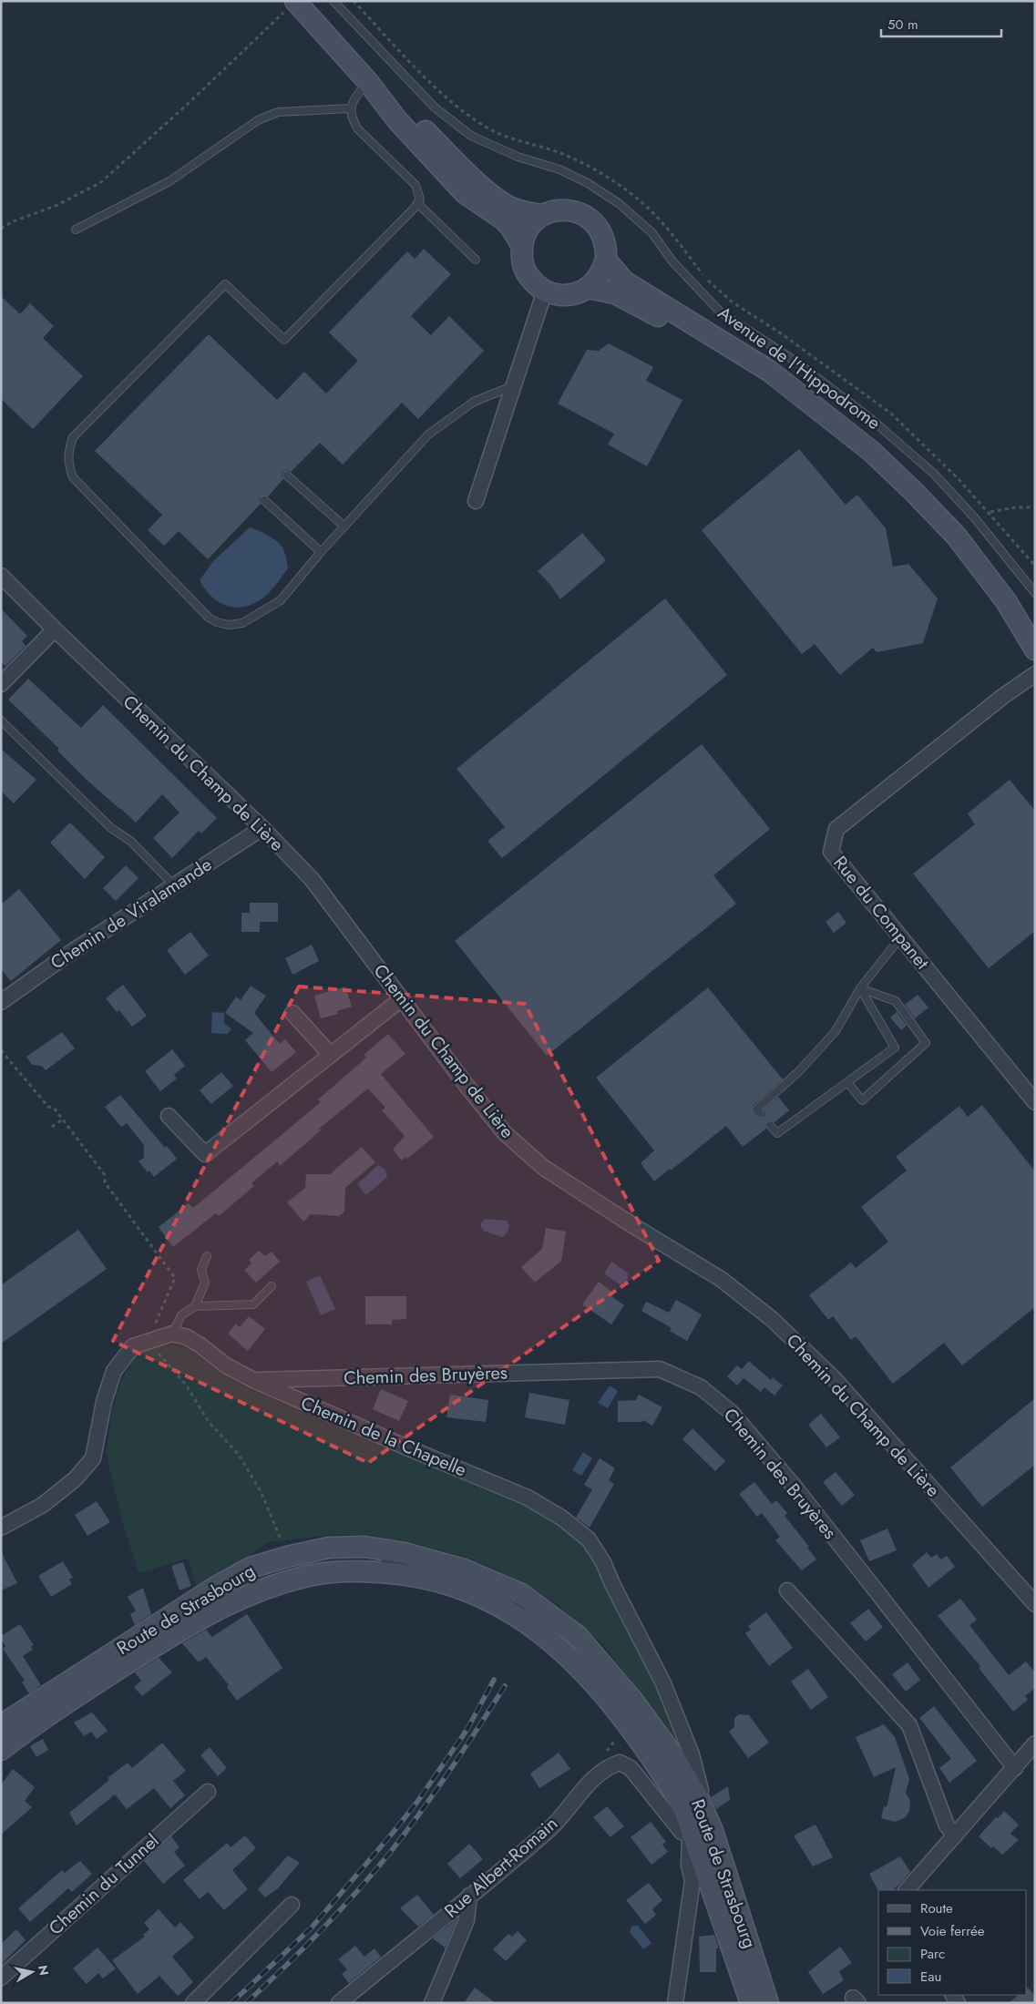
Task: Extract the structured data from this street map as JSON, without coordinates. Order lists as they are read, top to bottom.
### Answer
{
  "streets": {
    "main road": ["Avenue de l'Hippodrome", "Route de Strasbourg"],
    "street": [
      "Chemin du Champ de Lière",
      "Rue du Companet",
      "Chemin de Viralamande",
      "Chemin des Bruyères",
      "Chemin de la Chapelle",
      "Rue Albert-Romain",
      "Chemin du Tunnel"
    ]
  },
  "crossings": [
    ["Chemin du Champ de Lière", "Chemin de Viralamande"],
    ["Chemin des Bruyères", "Chemin de la Chapelle"],
    ["Chemin de la Chapelle", "Route de Strasbourg"],
    ["Route de Strasbourg", "Rue Albert-Romain"]
  ],
  "legend": [
    "Route",
    "Voie ferrée",
    "Parc",
    "Eau"
  ],
  "scale_bar": "50 m",
  "north": "right"
}
